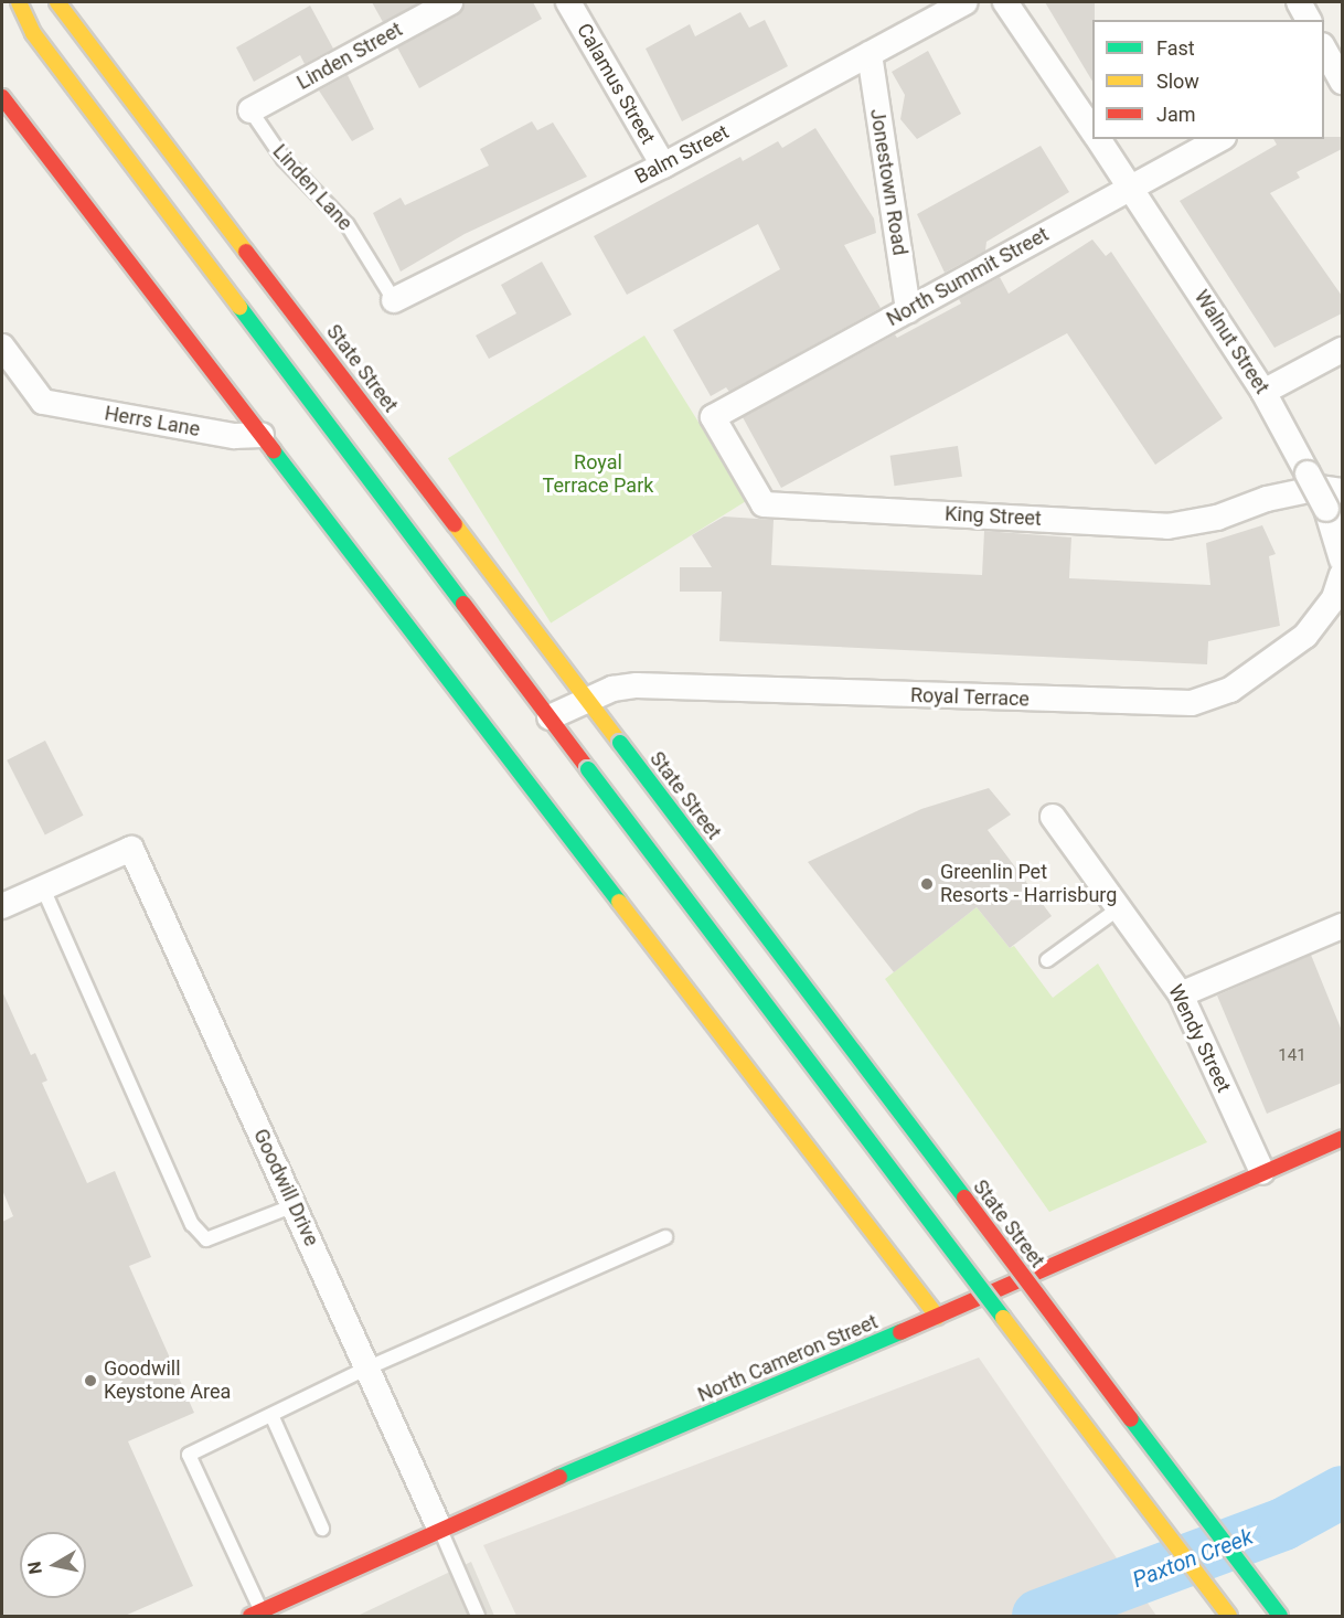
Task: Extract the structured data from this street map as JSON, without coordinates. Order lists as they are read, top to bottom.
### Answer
{
  "streets": {
    "main road": ["State Street", "North Cameron Street"],
    "street": [
      "Linden Street",
      "Calamus Street",
      "Balm Street",
      "Jonestown Road",
      "North Summit Street",
      "Walnut Street",
      "Herrs Lane",
      "King Street",
      "Royal Terrace",
      "Wendy Street",
      "Goodwill Drive"
    ],
    "lane": ["Linden Lane"]
  },
  "crossings": [
    ["Linden Street", "Linden Lane"],
    ["Calamus Street", "Balm Street"],
    ["Balm Street", "Jonestown Road"],
    ["Balm Street", "Linden Lane"],
    ["Jonestown Road", "North Summit Street"],
    ["North Summit Street", "Walnut Street"],
    ["North Summit Street", "King Street"],
    ["Walnut Street", "King Street"],
    ["State Street", "Royal Terrace"],
    ["Wendy Street", "North Cameron Street"],
    ["Goodwill Drive", "North Cameron Street"]
  ],
  "water": ["Paxton Creek"],
  "parks": ["Royal Terrace Park"],
  "places": ["Greenlin Pet Resorts - Harrisburg", "Goodwill Keystone Area"],
  "house_numbers": ["141"],
  "legend": ["Fast", "Slow", "Jam"],
  "north": "left"
}
